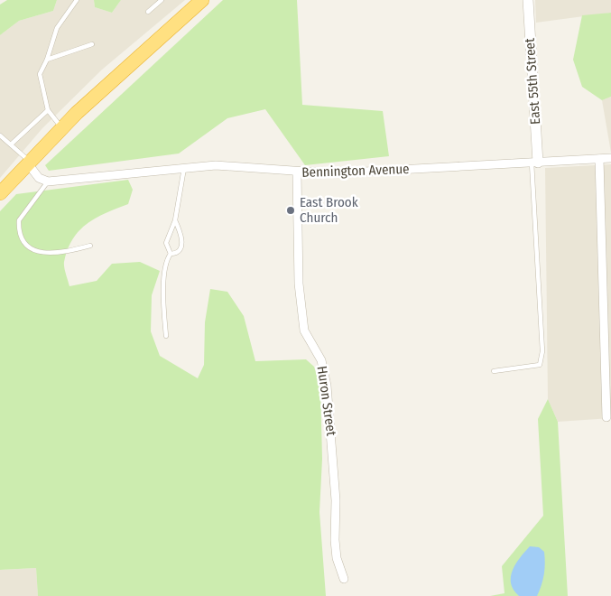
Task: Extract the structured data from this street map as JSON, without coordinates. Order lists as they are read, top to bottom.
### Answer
{
  "streets": {
    "street": ["East 55th Street", "Bennington Avenue", "Huron Street"]
  },
  "crossings": [
    ["East 55th Street", "Bennington Avenue"],
    ["Bennington Avenue", "Huron Street"]
  ],
  "places": ["East Brook Church"]
}
